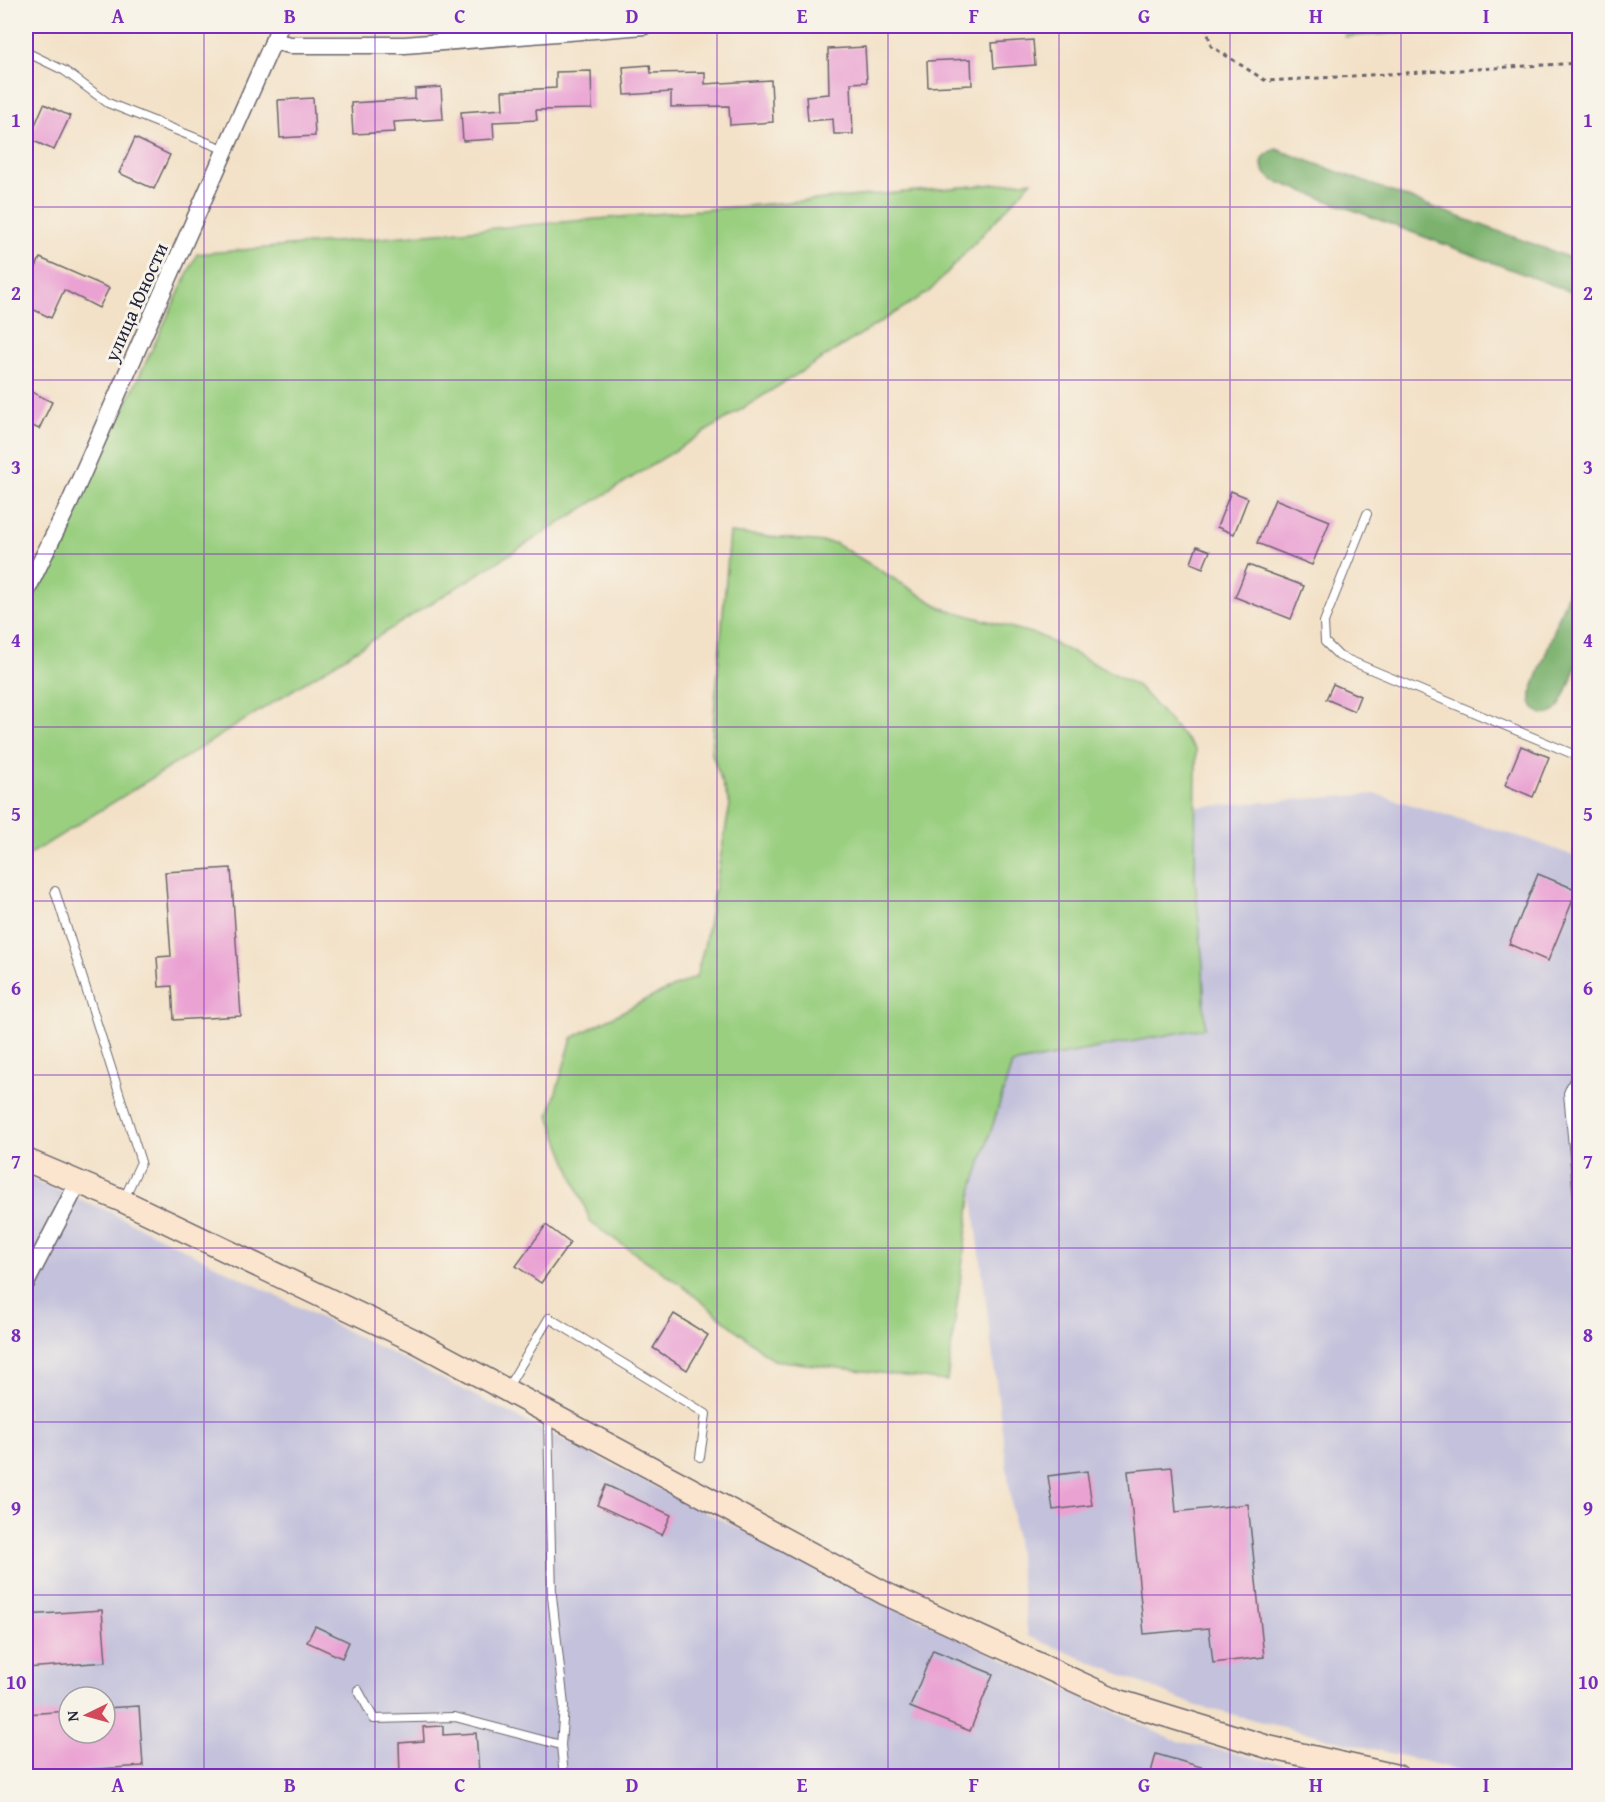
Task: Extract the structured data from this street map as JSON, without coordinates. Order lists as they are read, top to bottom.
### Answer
{
  "streets": {
    "street": ["улица Юности"]
  },
  "north": "left",
  "grid": {
    "columns": [
      "A",
      "B",
      "C",
      "D",
      "E",
      "F",
      "G",
      "H",
      "I"
    ],
    "rows": [
      "1",
      "2",
      "3",
      "4",
      "5",
      "6",
      "7",
      "8",
      "9",
      "10"
    ]
  }
}
